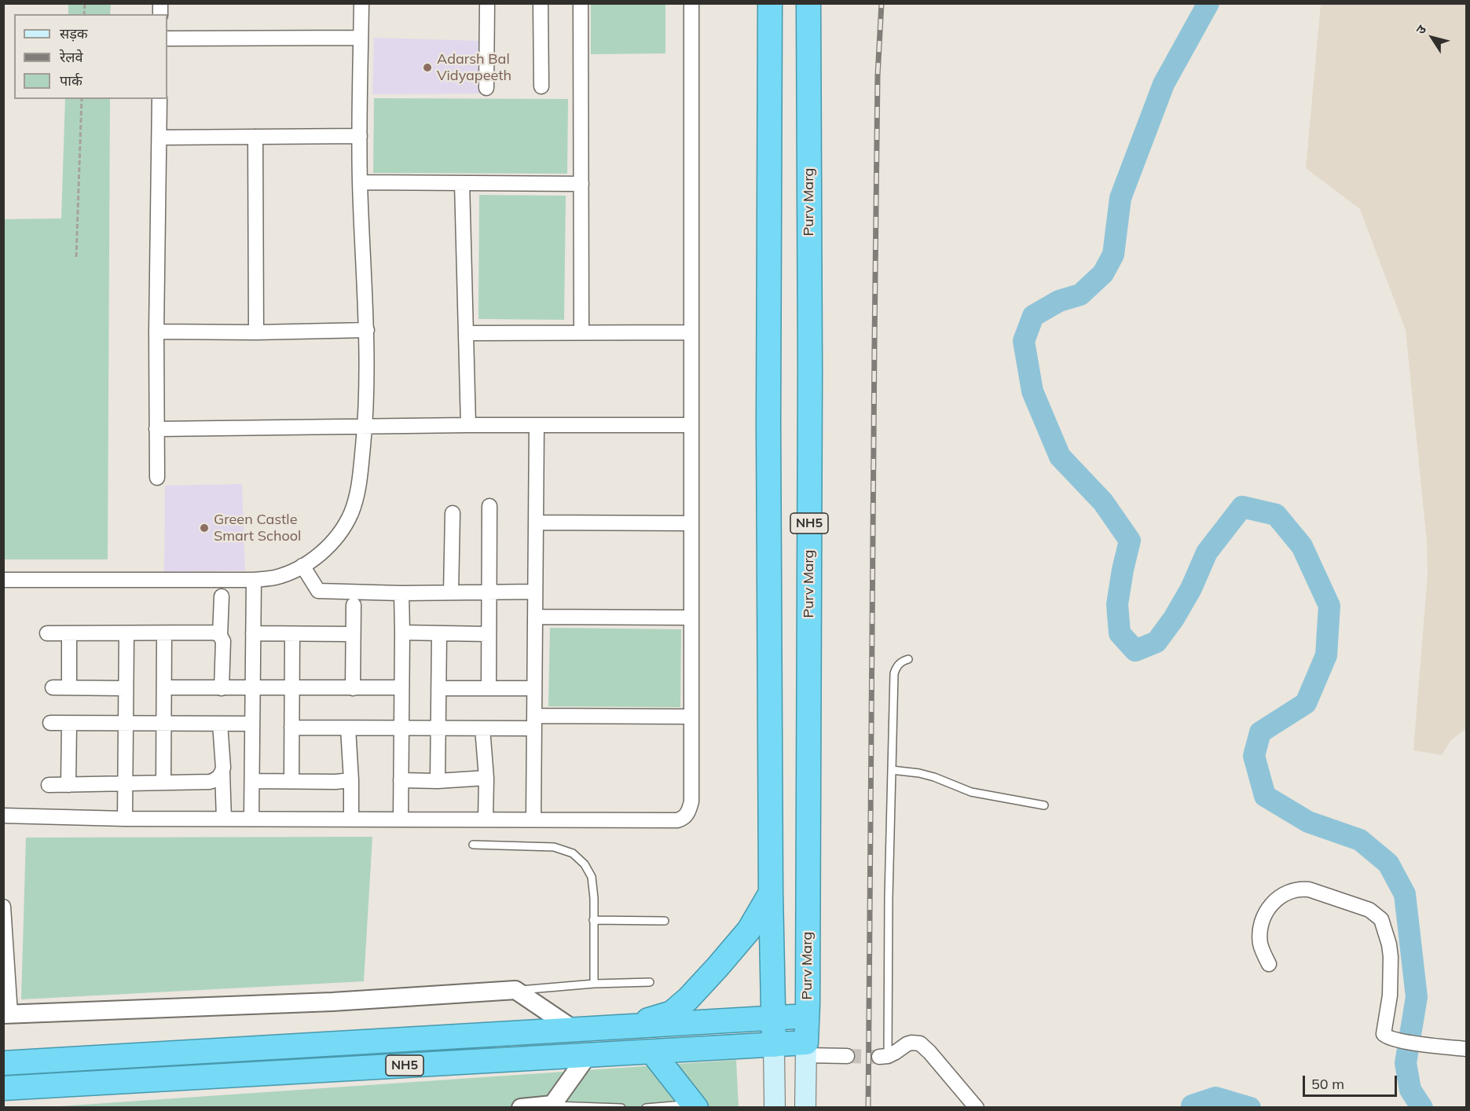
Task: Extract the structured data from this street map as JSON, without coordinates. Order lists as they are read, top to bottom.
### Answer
{
  "streets": {
    "highway": ["Purv Marg", "NH5"]
  },
  "crossings": [
    ["Purv Marg", "NH5"]
  ],
  "places": ["Adarsh Bal Vidyapeeth", "Green Castle Smart School"],
  "legend": ["सड़क", "रेलवे", "पार्क"],
  "scale_bar": "50 m",
  "north": "top left"
}
